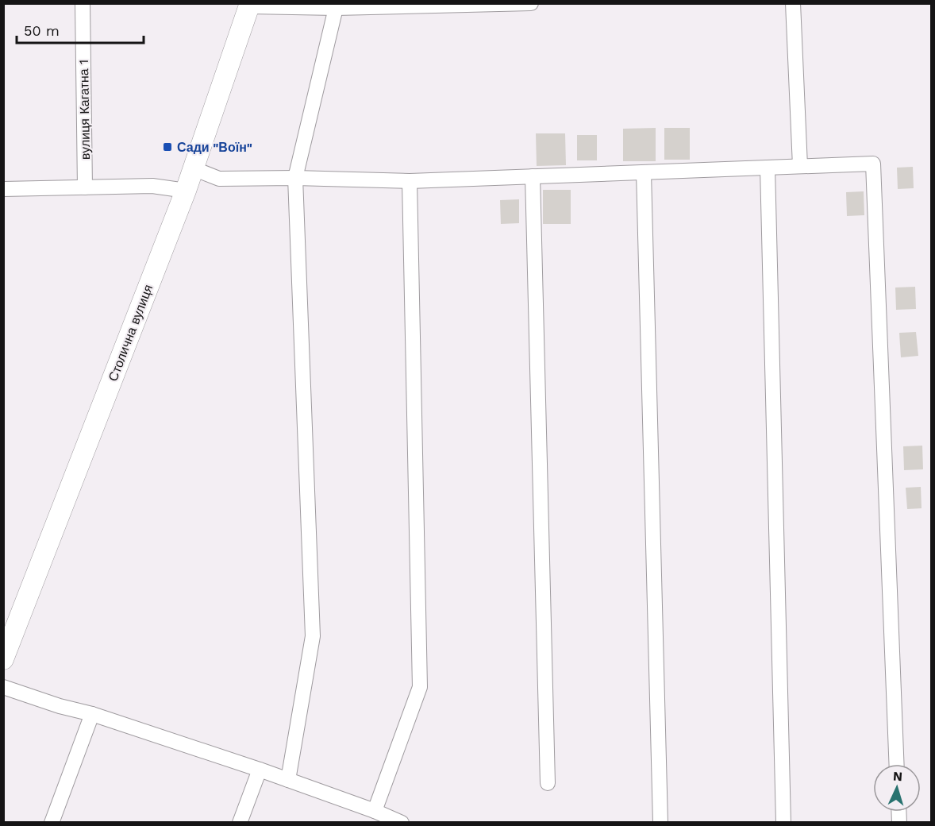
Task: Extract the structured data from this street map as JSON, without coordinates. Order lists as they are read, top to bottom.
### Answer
{
  "streets": {
    "main road": ["Столична вулиця"],
    "street": ["вулиця Кагатна 1"]
  },
  "places": {
    "transit": ["Сади \"Воїн\""]
  },
  "scale_bar": "50 m",
  "north": "top"
}
